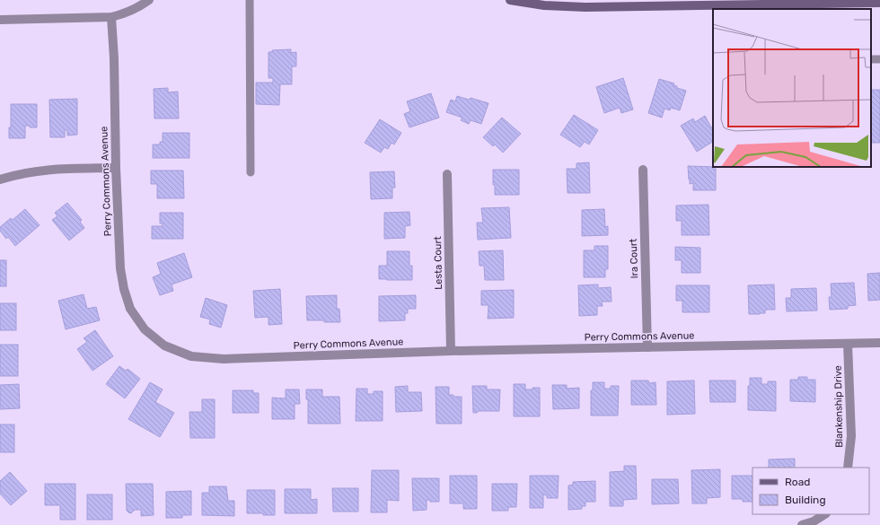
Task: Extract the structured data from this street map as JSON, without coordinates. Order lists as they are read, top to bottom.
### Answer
{
  "streets": {
    "street": [
      "Perry Commons Avenue",
      "Ira Court",
      "Lesta Court",
      "Blankenship Drive"
    ]
  },
  "crossings": [
    ["Perry Commons Avenue", "Ira Court"],
    ["Perry Commons Avenue", "Lesta Court"],
    ["Perry Commons Avenue", "Blankenship Drive"]
  ],
  "legend": ["Road", "Building"]
}
